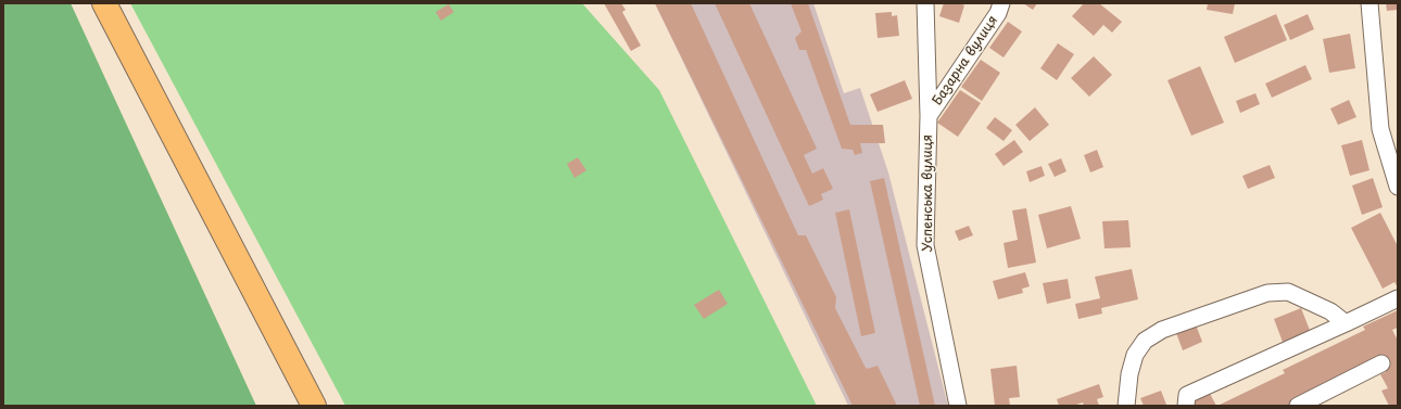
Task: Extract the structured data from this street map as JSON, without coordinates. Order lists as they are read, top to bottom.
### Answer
{
  "streets": {
    "street": ["Базарна вулиця", "Успенська вулиця"]
  },
  "crossings": [
    ["Базарна вулиця", "Успенська вулиця"]
  ]
}
